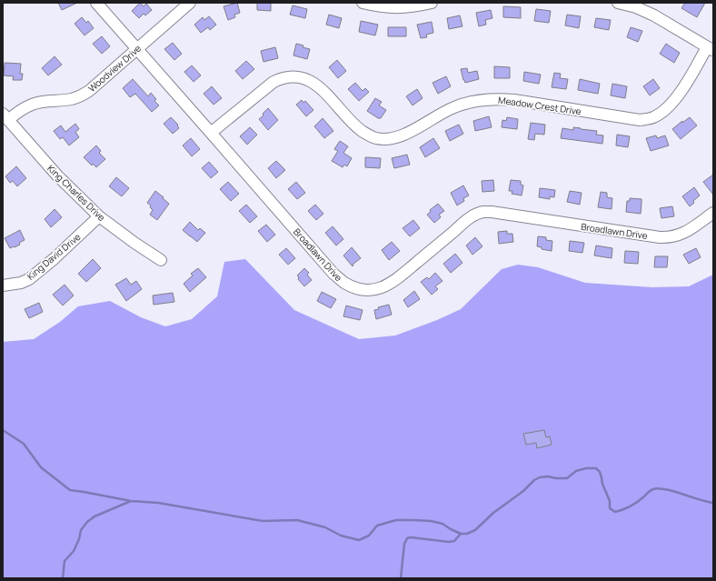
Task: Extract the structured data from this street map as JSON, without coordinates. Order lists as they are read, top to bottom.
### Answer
{
  "streets": {
    "street": [
      "Woodview Drive",
      "Meadow Crest Drive",
      "King Charles Drive",
      "Broadlawn Drive",
      "King David Drive"
    ]
  },
  "crossings": [
    ["Woodview Drive", "King Charles Drive"],
    ["Woodview Drive", "Broadlawn Drive"],
    ["Meadow Crest Drive", "Broadlawn Drive"],
    ["King Charles Drive", "King David Drive"]
  ]
}
